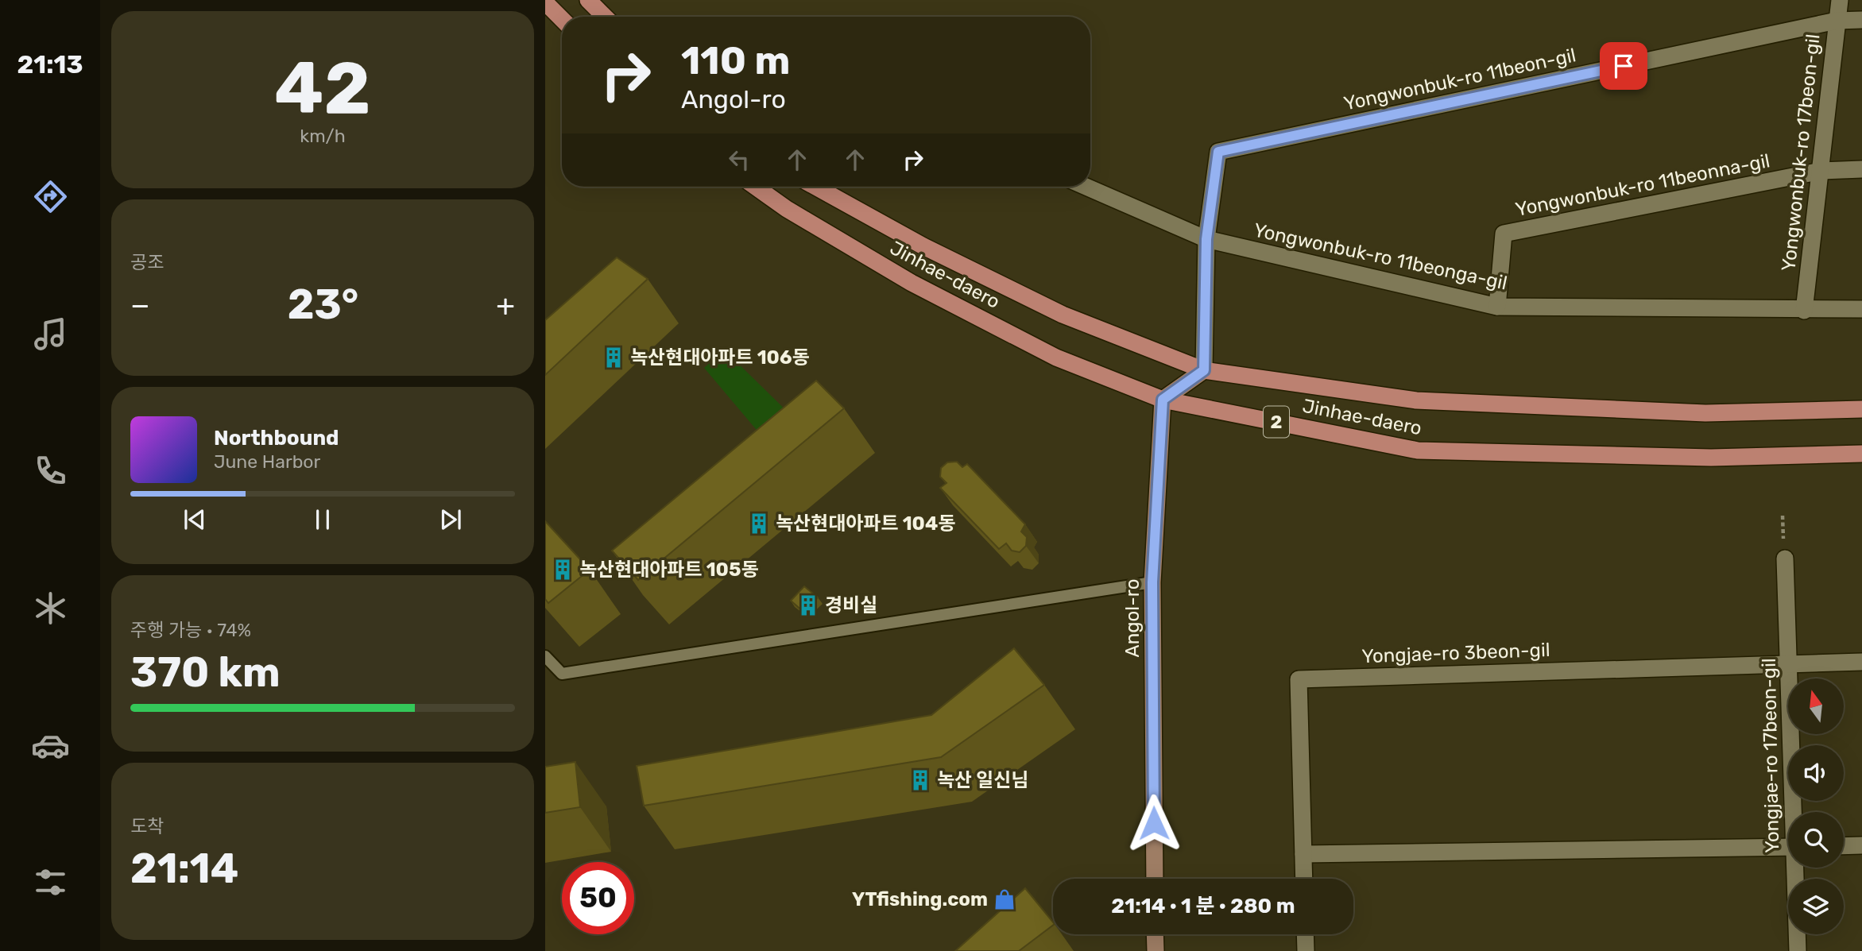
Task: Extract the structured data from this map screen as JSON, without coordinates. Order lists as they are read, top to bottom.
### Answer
{
  "streets": {
    "main road": ["Jinhae-daero", "2", "Angol-ro"],
    "street": [
      "Yongwonbuk-ro 11beon-gil",
      "Yongwonbuk-ro 17beon-gil",
      "Yongwonbuk-ro 11beonna-gil",
      "Yongwonbuk-ro 11beonga-gil",
      "Yongjae-ro 3beon-gil",
      "Yongjae-ro 17beon-gil"
    ]
  },
  "crossings": [
    ["Yongwonbuk-ro 11beon-gil", "Yongwonbuk-ro 17beon-gil"],
    ["Yongwonbuk-ro 11beon-gil", "Yongwonbuk-ro 11beonga-gil"],
    ["Yongwonbuk-ro 17beon-gil", "Yongwonbuk-ro 11beonna-gil"],
    ["Yongwonbuk-ro 17beon-gil", "Yongwonbuk-ro 11beonga-gil"],
    ["Yongwonbuk-ro 11beonna-gil", "Yongwonbuk-ro 11beonga-gil"],
    ["Jinhae-daero", "Angol-ro"],
    ["Yongjae-ro 3beon-gil", "Yongjae-ro 17beon-gil"]
  ],
  "places": {
    "building": [
      "녹산현대아파트 106동",
      "녹산현대아파트 104동",
      "녹산현대아파트 105동",
      "경비실",
      "녹산 일신님"
    ],
    "shop": ["YTfishing.com"]
  },
  "north": "top",
  "page": {
    "tabs": "21:13",
    "tile": [
      ["42", "km/h"],
      "공조",
      ["주행 가능 · 74%", "370 km"],
      ["도착", "21:14"]
    ],
    "turn": ["110 m", "Angol-ro"],
    "heat": ["−", "23°", "+"],
    "song": ["Northbound", "June Harbor"],
    "limit": "50",
    "trip": "21:14 · 1 분 · 280 m"
  }
}
